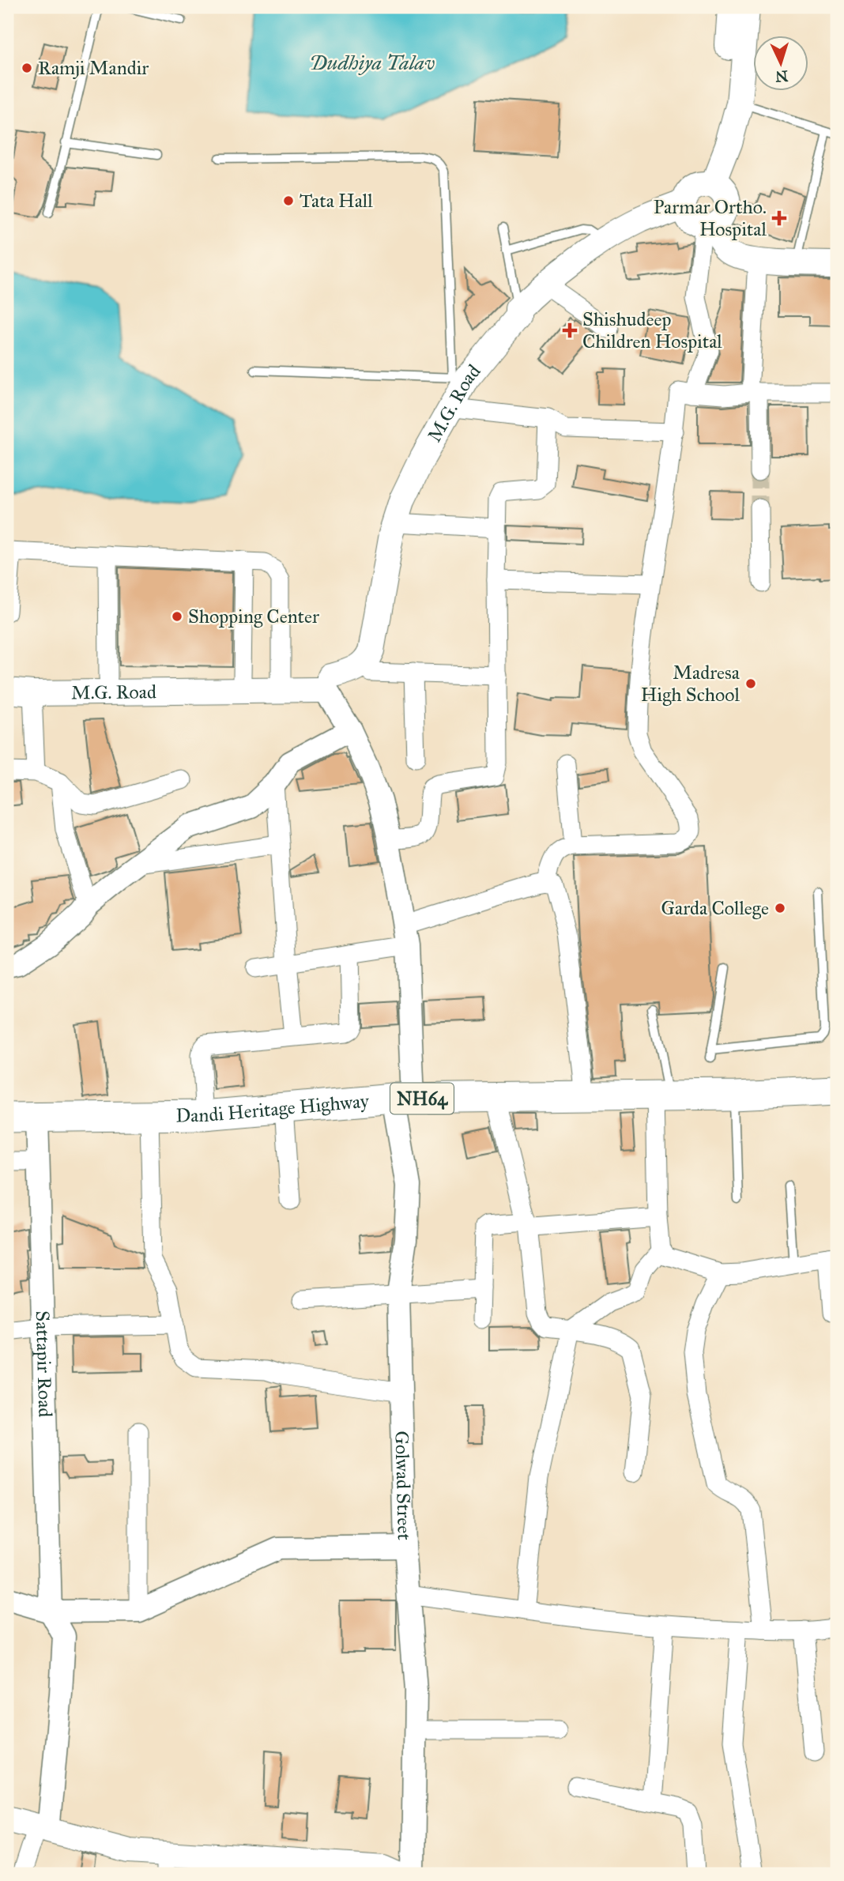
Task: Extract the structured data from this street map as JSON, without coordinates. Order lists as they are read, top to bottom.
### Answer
{
  "streets": {
    "highway": ["NH64", "Dandi Heritage Highway"],
    "main road": ["M.G. Road"],
    "street": ["Sattapir Road", "Golwad Street"]
  },
  "crossings": [
    ["M.G. Road", "Golwad Street"],
    ["Dandi Heritage Highway", "Sattapir Road"],
    ["Dandi Heritage Highway", "Golwad Street"]
  ],
  "water": ["Dudhiya Talav"],
  "places": {
    "other": [
      "Ramji Mandir",
      "Tata Hall",
      "Shopping Center",
      "Madresa High School",
      "Garda College"
    ],
    "health": ["Parmar Ortho. Hospital", "Shishudeep Children Hospital"]
  },
  "north": "bottom"
}
